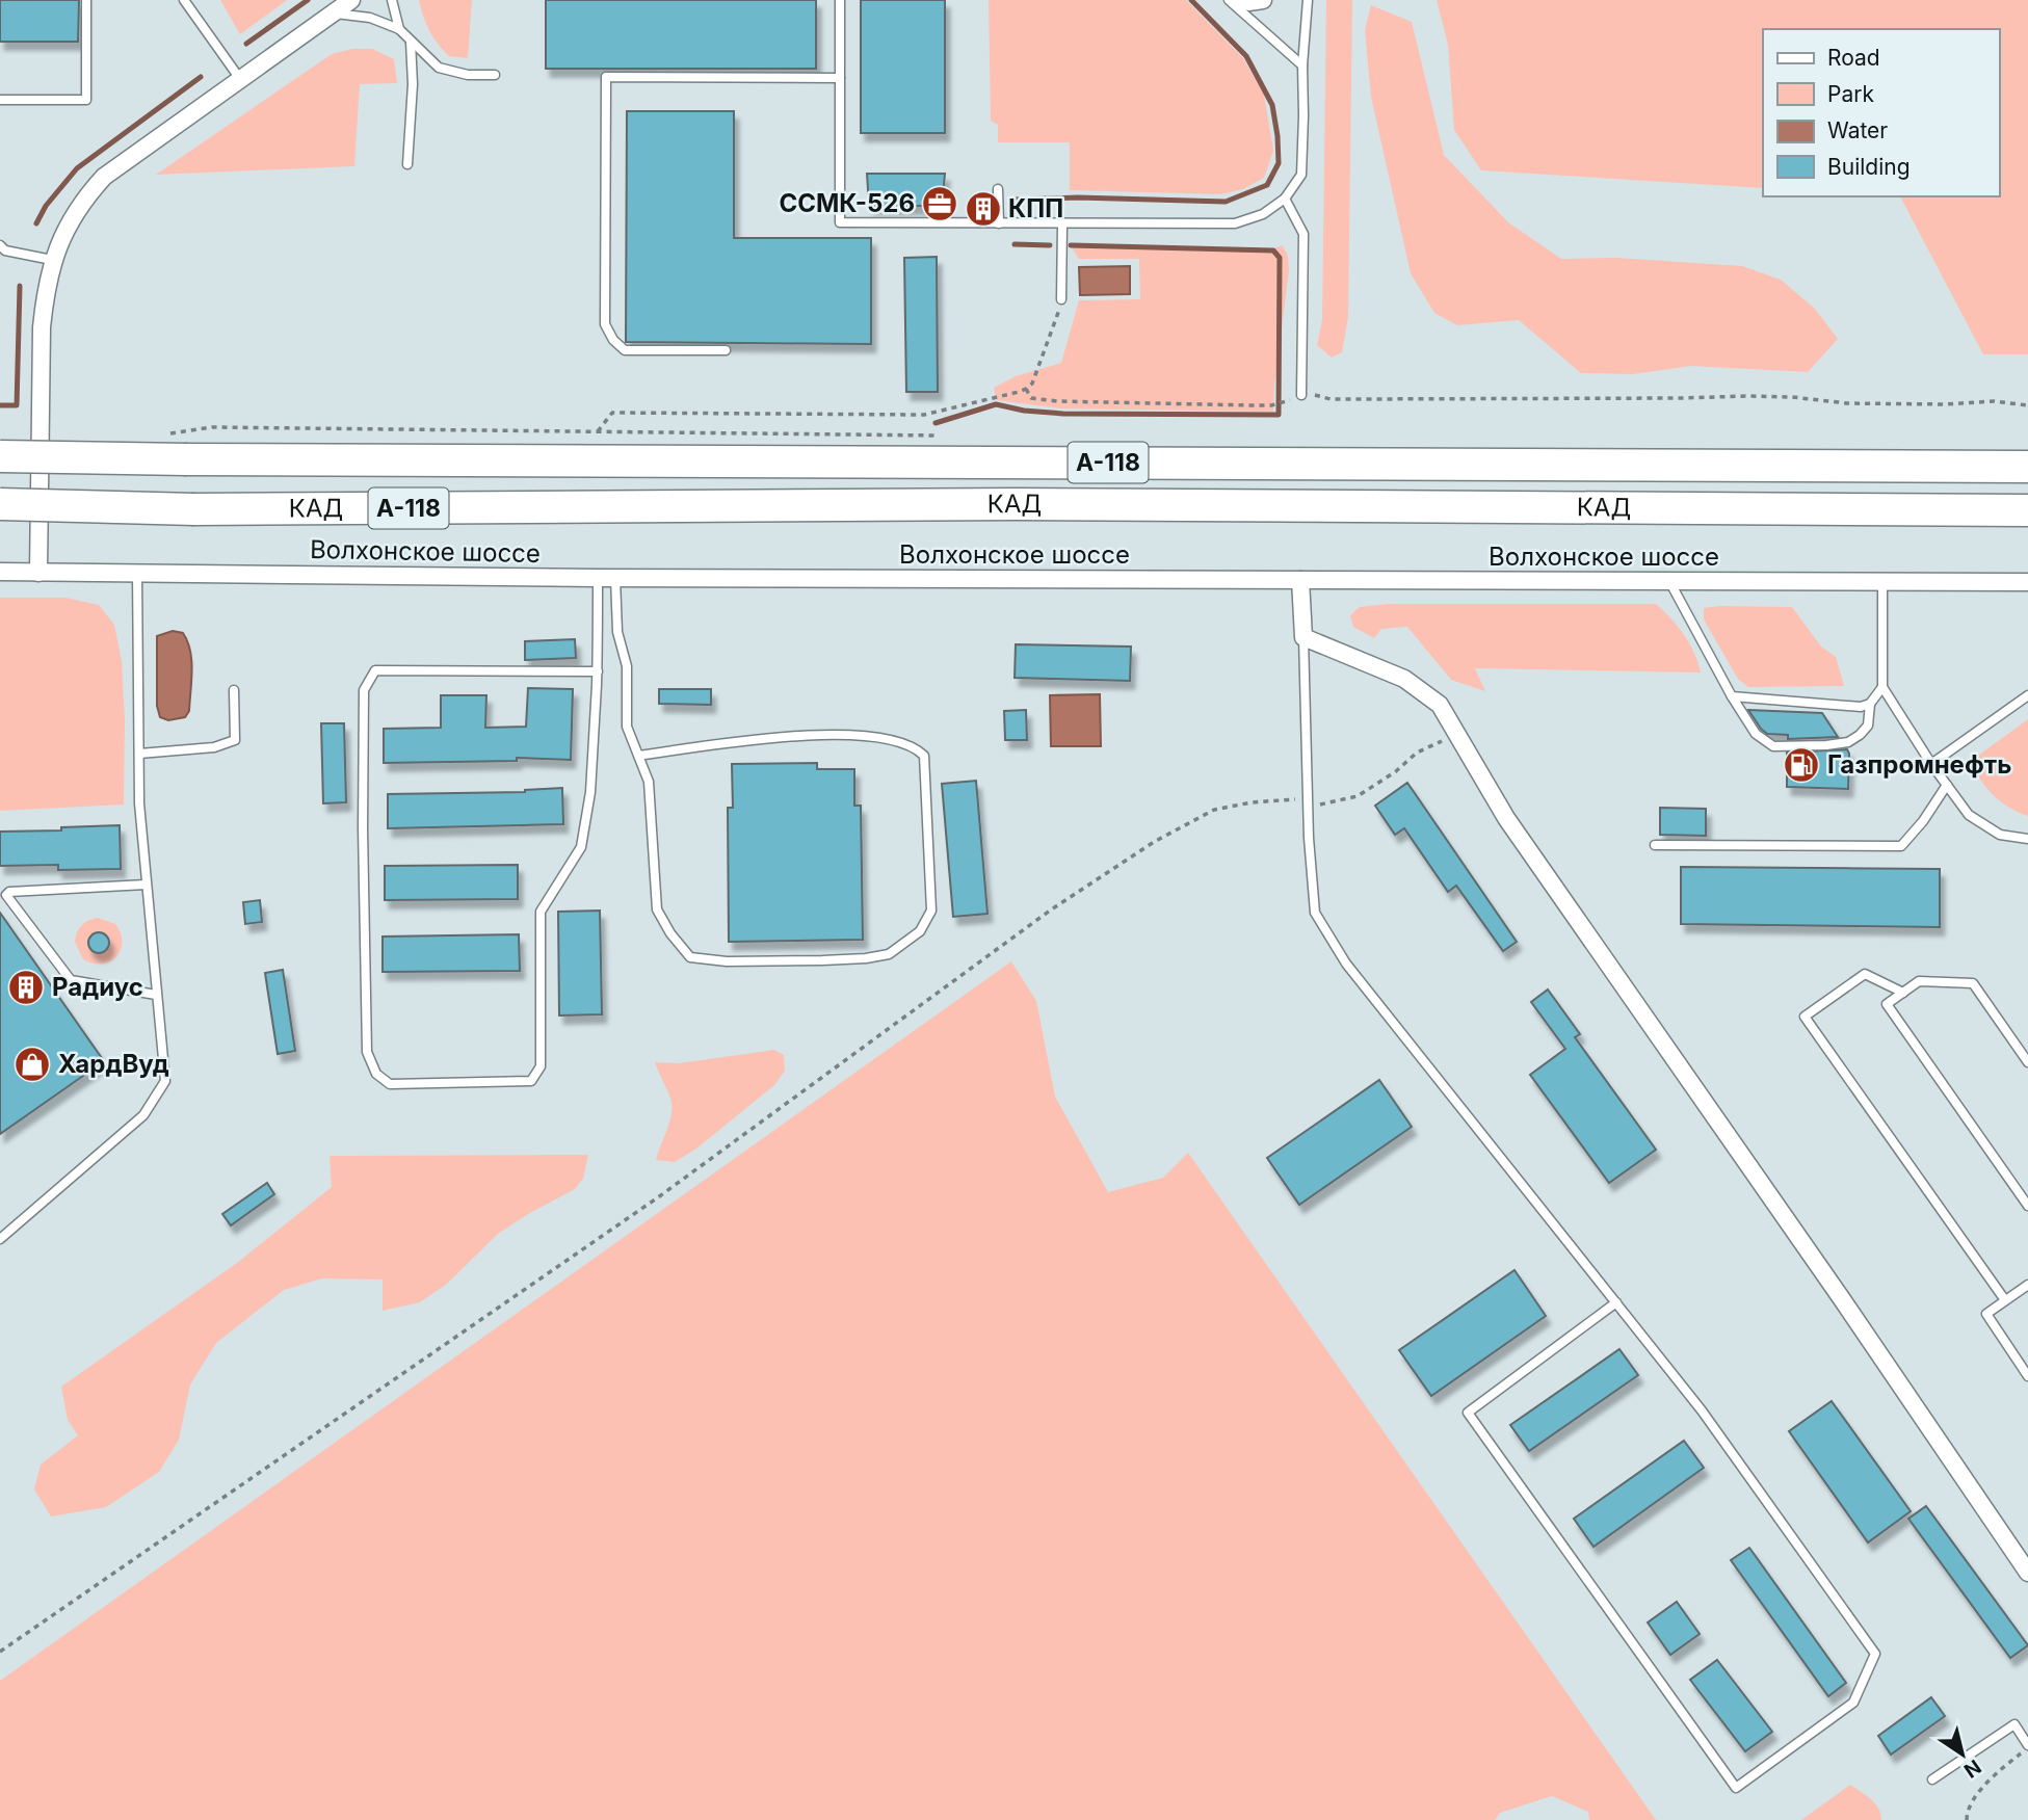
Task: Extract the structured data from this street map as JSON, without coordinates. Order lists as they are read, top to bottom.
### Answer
{
  "streets": {
    "highway": ["А-118", "КАД"],
    "street": ["Волхонское шоссе"]
  },
  "places": {
    "office": ["ССМК-526"],
    "building": ["КПП", "Радиус"],
    "fuel station": ["Газпромнефть"],
    "shop": ["ХардВуд"]
  },
  "legend": [
    "Road",
    "Park",
    "Water",
    "Building"
  ],
  "north": "bottom right"
}
